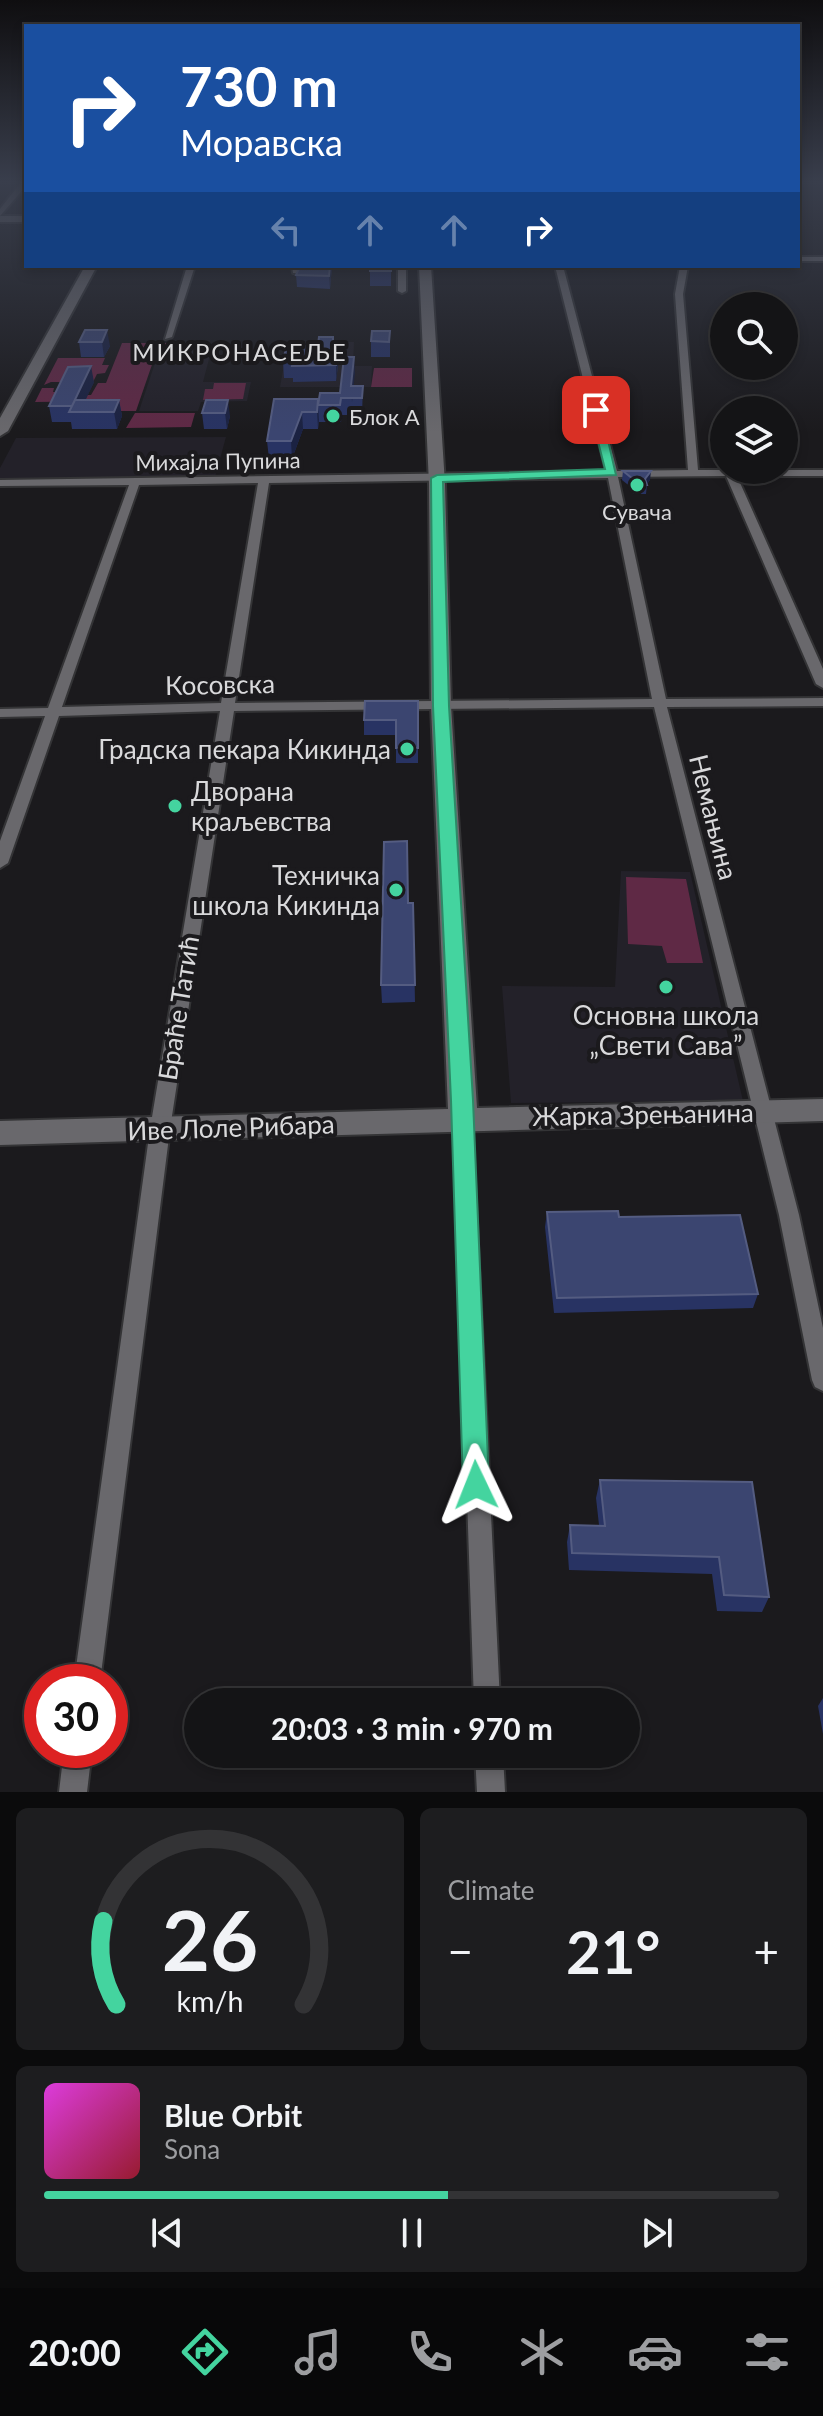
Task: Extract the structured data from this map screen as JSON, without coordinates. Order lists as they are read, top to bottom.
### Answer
{
  "streets": {
    "street": [
      "Михајла Пупина",
      "Косовска",
      "Немањина",
      "Браће Татић",
      "Жарка Зрењанина",
      "Иве Лоле Рибара"
    ]
  },
  "crossings": [
    ["Михајла Пупина", "Немањина"],
    ["Михајла Пупина", "Браће Татић"],
    ["Косовска", "Немањина"],
    ["Косовска", "Браће Татић"],
    ["Немањина", "Жарка Зрењанина"],
    ["Браће Татић", "Иве Лоле Рибара"],
    ["Жарка Зрењанина", "Иве Лоле Рибара"]
  ],
  "districts": ["МИКРОНАСЕЉЕ"],
  "places": [
    "Блок А",
    "Сувача",
    "Градска пекара Кикинда",
    "Дворана краљевства",
    "Техничка школа Кикинда",
    "Основна школа „Свети Сава”"
  ],
  "page": {
    "turn": ["730 m", "Моравска"],
    "limit": "30",
    "trip": "20:03 · 3 min · 970 m",
    "tile": "Climate",
    "heat": ["−", "21°", "+"],
    "song": ["Blue Orbit", "Sona"],
    "tabs": "20:00",
    "gauge": ["26", "km/h"]
  }
}
